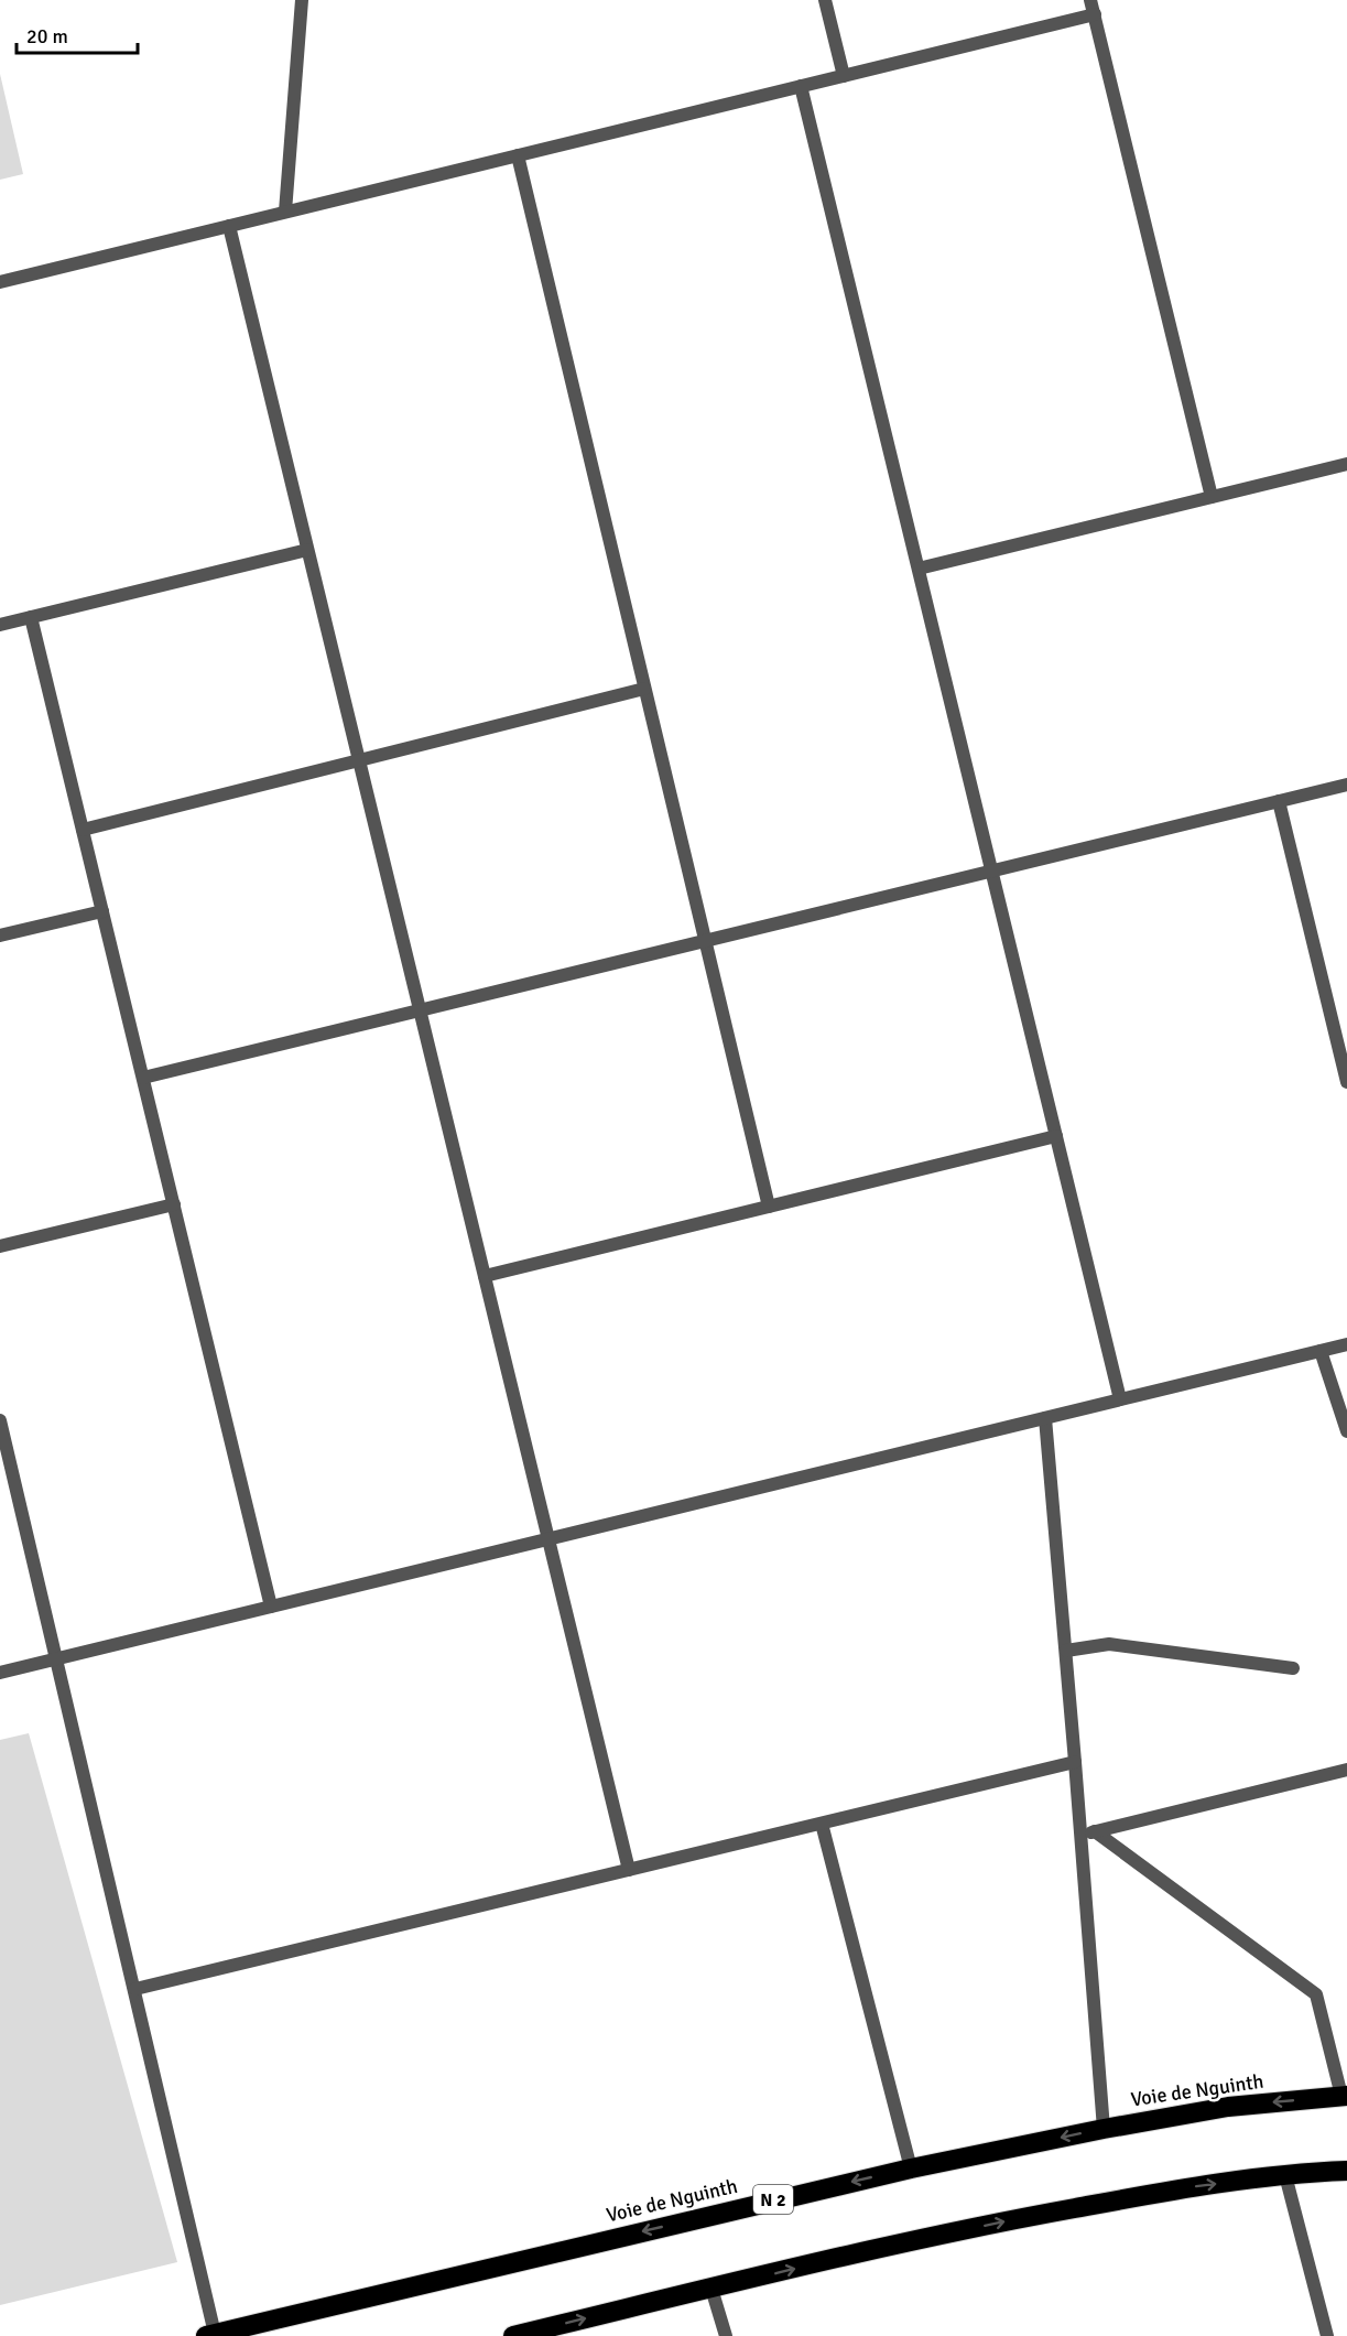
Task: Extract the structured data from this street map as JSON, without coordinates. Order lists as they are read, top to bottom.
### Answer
{
  "streets": {
    "highway": ["Voie de Nguinth", "N 2"]
  },
  "scale_bar": "20 m"
}
